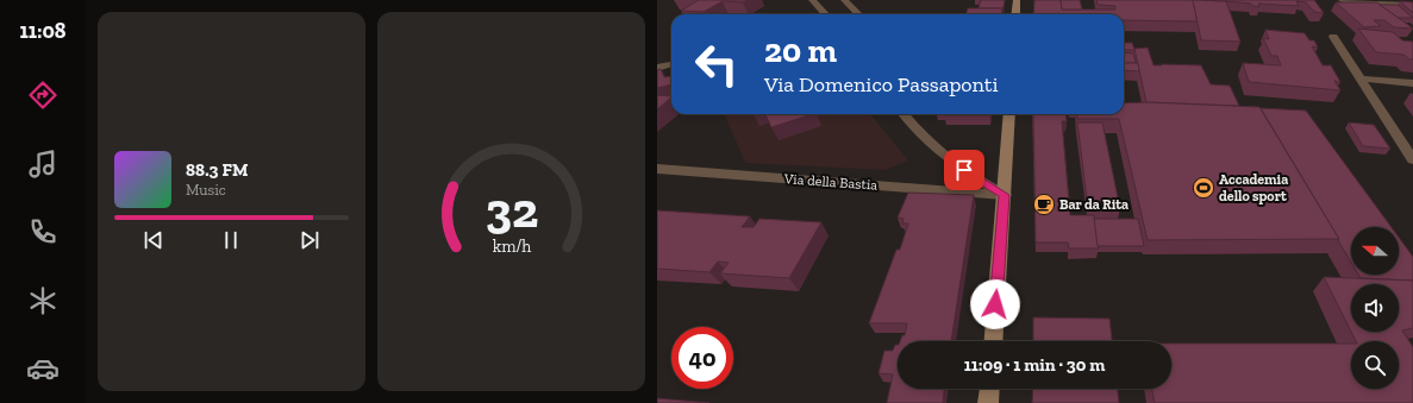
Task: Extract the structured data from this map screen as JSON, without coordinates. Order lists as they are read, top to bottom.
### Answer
{
  "streets": {
    "street": ["Via della Bastia"]
  },
  "places": {
    "sports": ["Accademia dello sport"],
    "cafe": ["Bar da Rita"]
  },
  "north": "left",
  "page": {
    "tabs": "11:08",
    "turn": ["20 m", "Via Domenico Passaponti"],
    "song": ["88.3 FM", "Music"],
    "limit": "40",
    "trip": "11:09 · 1 min · 30 m",
    "gauge": ["32", "km/h"]
  }
}
